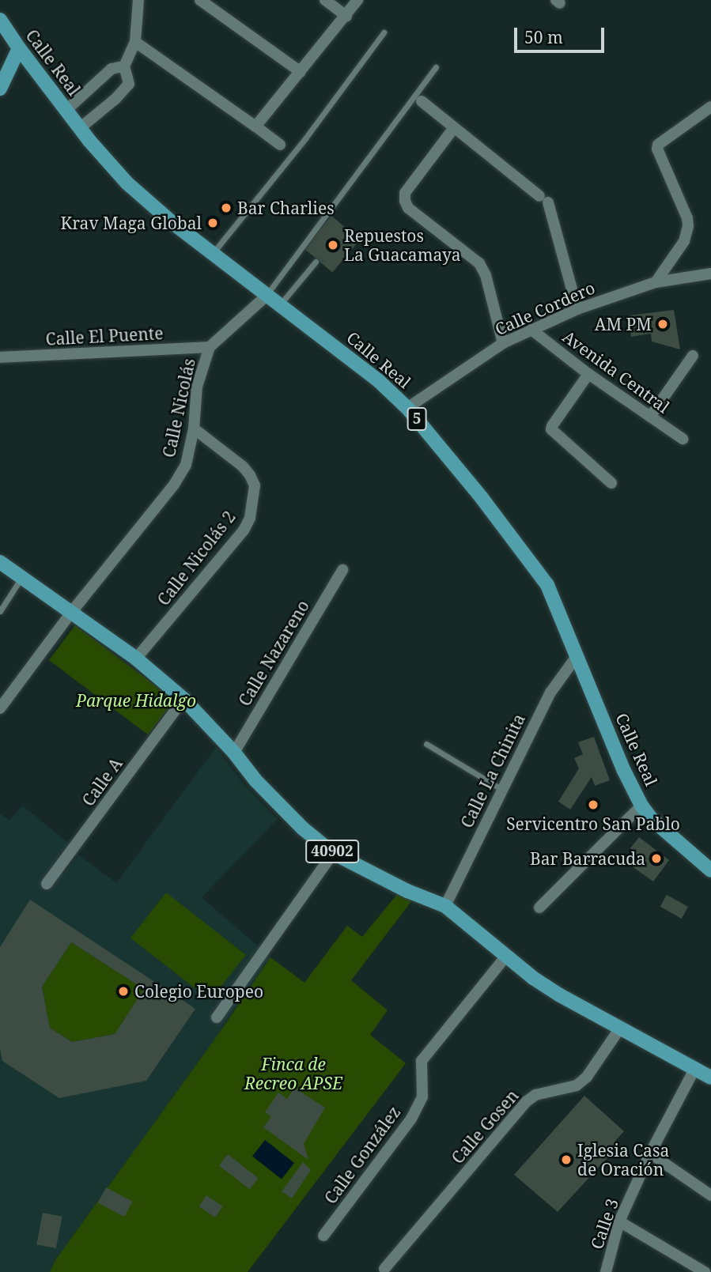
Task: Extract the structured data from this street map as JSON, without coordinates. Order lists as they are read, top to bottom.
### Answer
{
  "streets": {
    "main road": ["Calle Real", "5", "40902"],
    "street": [
      "Calle Cordero",
      "Calle El Puente",
      "Avenida Central",
      "Calle Nicolás",
      "Calle Nicolás 2",
      "Calle Nazareno",
      "Calle La Chinita",
      "Calle A",
      "Calle Gosen",
      "Calle González",
      "Calle 3"
    ]
  },
  "crossings": [
    ["Calle Real", "Calle Cordero"],
    ["Calle Real", "Calle Nicolás"],
    ["Calle Real", "Calle La Chinita"],
    ["Calle Cordero", "Avenida Central"],
    ["Calle El Puente", "Calle Nicolás"],
    ["Calle Nicolás", "Calle Nicolás 2"],
    ["Calle Nicolás", "40902"],
    ["Calle Nicolás 2", "40902"],
    ["Calle Nazareno", "40902"],
    ["Calle La Chinita", "40902"],
    ["Calle A", "40902"],
    ["40902", "Calle Gosen"],
    ["40902", "Calle González"],
    ["40902", "Calle 3"]
  ],
  "parks": ["Parque Hidalgo", "Finca de Recreo APSE"],
  "places": [
    "Bar Charlies",
    "Krav Maga Global",
    "Repuestos La Guacamaya",
    "AM PM",
    "Servicentro San Pablo",
    "Bar Barracuda",
    "Colegio Europeo",
    "Iglesia Casa de Oración"
  ],
  "scale_bar": "50 m"
}
